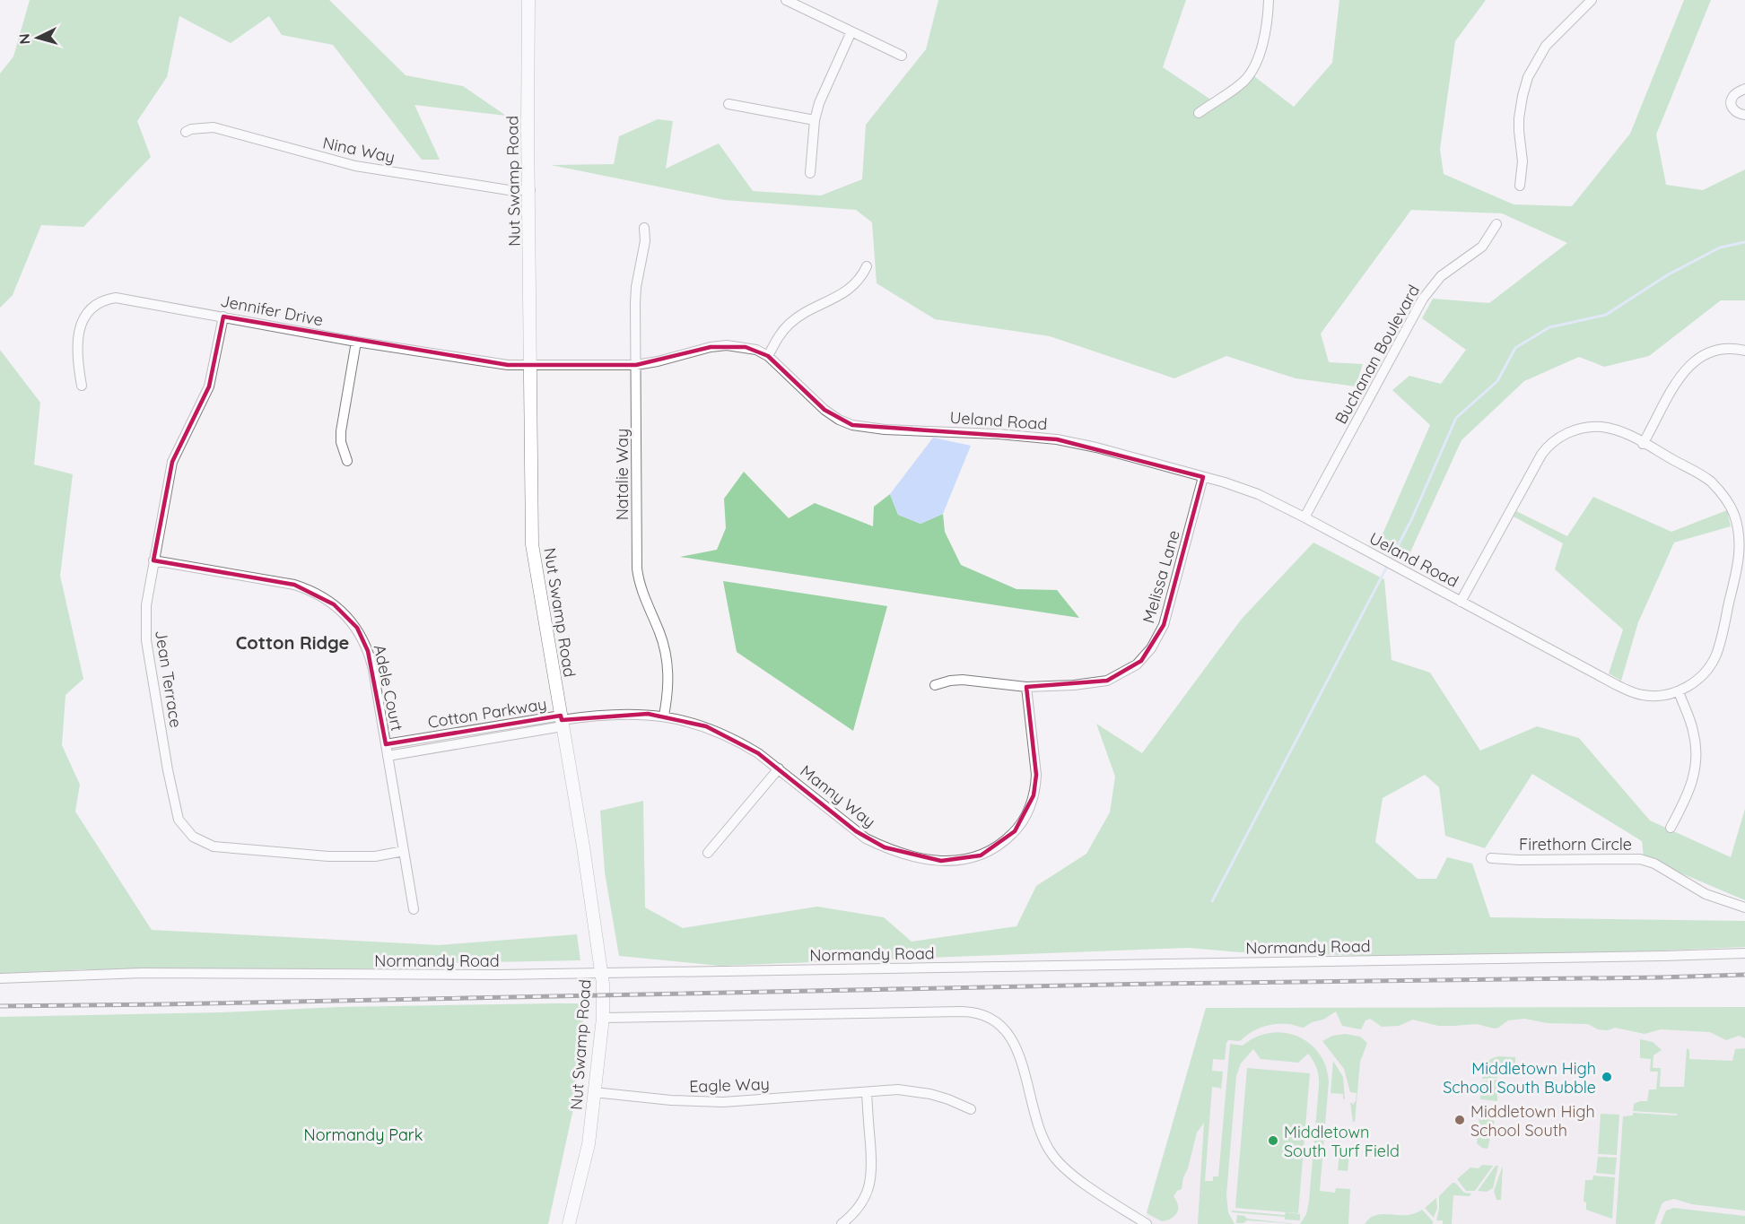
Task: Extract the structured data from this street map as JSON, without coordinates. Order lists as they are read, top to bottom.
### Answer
{
  "streets": {
    "main road": ["Nut Swamp Road"],
    "street": [
      "Nina Way",
      "Jennifer Drive",
      "Buchanan Boulevard",
      "Ueland Road",
      "Natalie Way",
      "Melissa Lane",
      "Jean Terrace",
      "Adele Court",
      "Cotton Parkway",
      "Manny Way",
      "Firethorn Circle",
      "Normandy Road",
      "Eagle Way"
    ]
  },
  "crossings": [
    ["Nina Way", "Nut Swamp Road"],
    ["Nut Swamp Road", "Jennifer Drive"],
    ["Nut Swamp Road", "Ueland Road"],
    ["Nut Swamp Road", "Cotton Parkway"],
    ["Nut Swamp Road", "Manny Way"],
    ["Nut Swamp Road", "Normandy Road"],
    ["Nut Swamp Road", "Eagle Way"],
    ["Jennifer Drive", "Ueland Road"],
    ["Jennifer Drive", "Jean Terrace"],
    ["Buchanan Boulevard", "Ueland Road"],
    ["Ueland Road", "Natalie Way"],
    ["Ueland Road", "Melissa Lane"],
    ["Natalie Way", "Manny Way"],
    ["Melissa Lane", "Manny Way"],
    ["Jean Terrace", "Adele Court"],
    ["Adele Court", "Cotton Parkway"],
    ["Cotton Parkway", "Manny Way"]
  ],
  "districts": ["Cotton Ridge"],
  "parks": ["Normandy Park"],
  "places": ["Middletown High School South Bubble", "Middletown High School South", "Middletown South Turf Field"],
  "north": "left"
}
